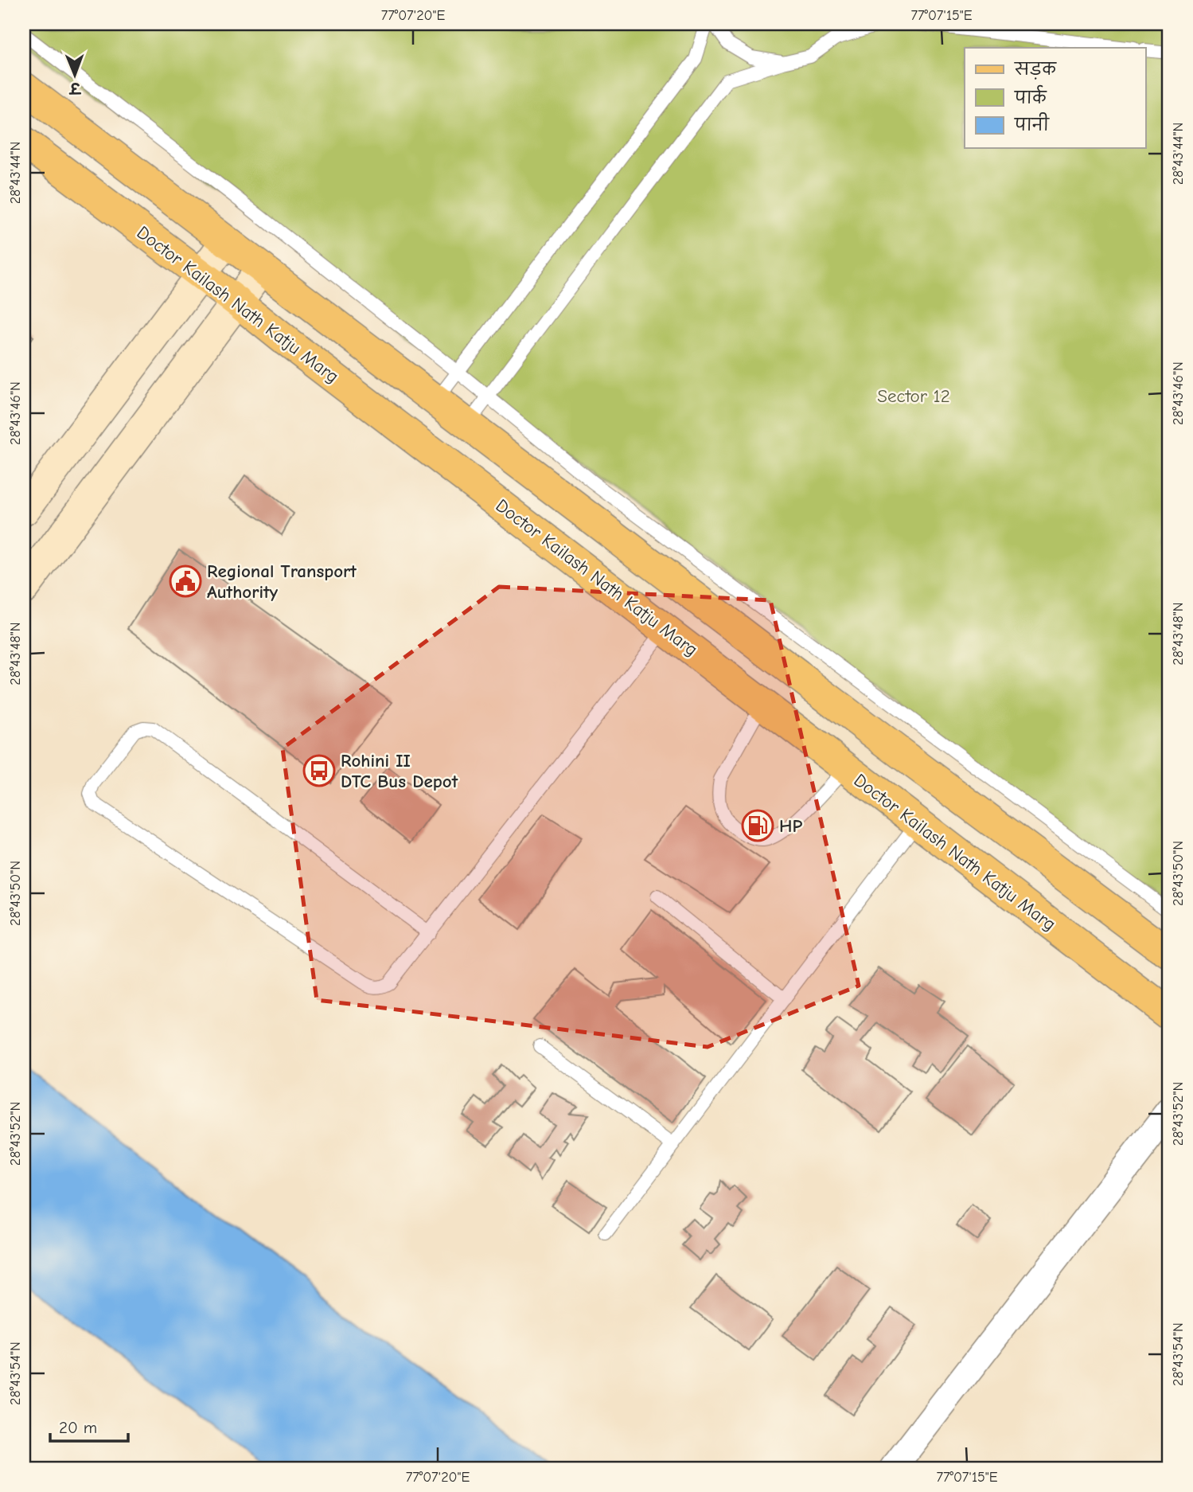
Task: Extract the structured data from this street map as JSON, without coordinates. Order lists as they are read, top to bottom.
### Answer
{
  "streets": {
    "main road": ["Doctor Kailash Nath Katju Marg"]
  },
  "parks": ["Sector 12"],
  "places": {
    "public building": ["Regional Transport Authority"],
    "bus stop": ["Rohini II DTC Bus Depot"],
    "fuel station": ["HP"]
  },
  "legend": ["सड़क", "पार्क", "पानी"],
  "scale_bar": "20 m",
  "north": "bottom",
  "coordinates": [
    "77°07'20\"E",
    "77°07'15\"E",
    "28°43'44\"N",
    "28°43'46\"N",
    "28°43'48\"N",
    "28°43'50\"N",
    "28°43'52\"N",
    "28°43'54\"N"
  ]
}
